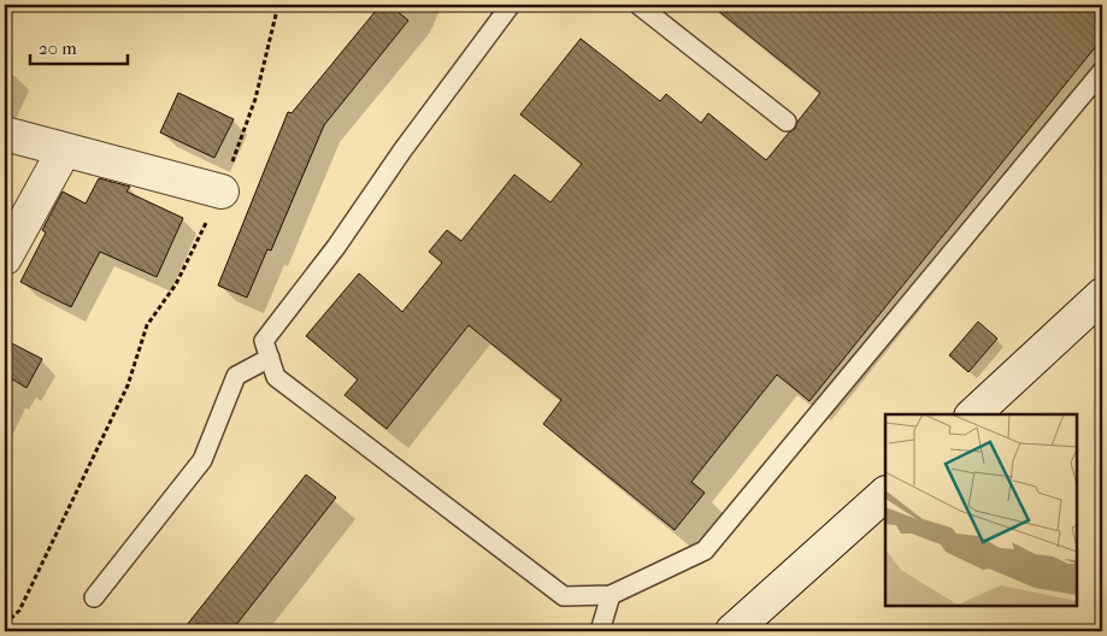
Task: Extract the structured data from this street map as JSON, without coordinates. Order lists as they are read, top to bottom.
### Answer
{
  "scale_bar": "20 m"
}
